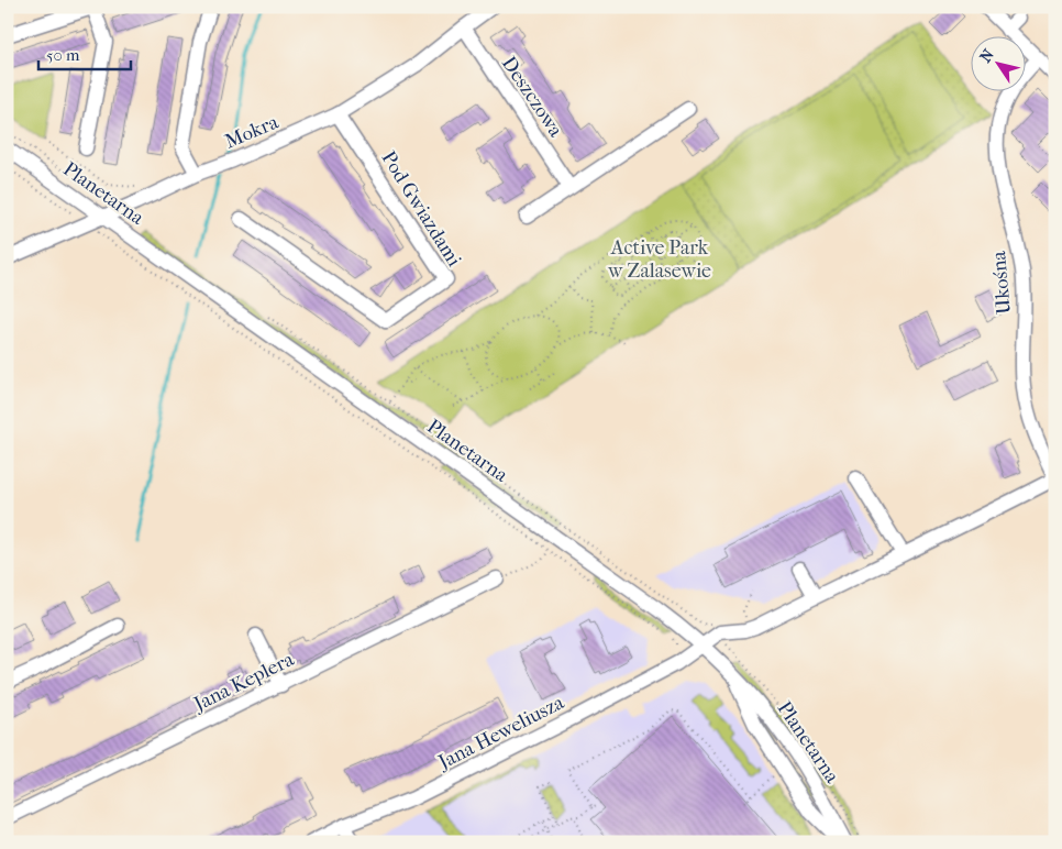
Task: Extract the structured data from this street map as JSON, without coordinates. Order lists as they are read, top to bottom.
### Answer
{
  "streets": {
    "street": [
      "Deszczowa",
      "Mokra",
      "Planetarna",
      "Pod Gwiazdami",
      "Ukośna",
      "Jana Keplera",
      "Jana Heweliusza"
    ]
  },
  "crossings": [
    ["Deszczowa", "Mokra"],
    ["Mokra", "Planetarna"],
    ["Mokra", "Pod Gwiazdami"],
    ["Planetarna", "Ukośna"],
    ["Planetarna", "Jana Heweliusza"],
    ["Ukośna", "Jana Heweliusza"]
  ],
  "parks": ["Active Park w Zalasewie"],
  "scale_bar": "50 m",
  "north": "top left"
}
